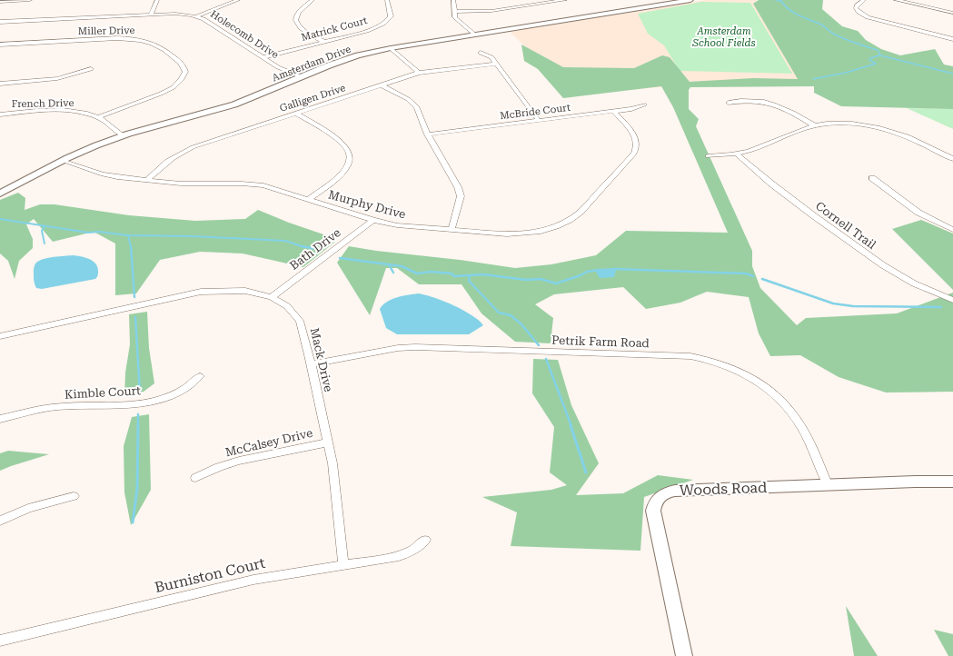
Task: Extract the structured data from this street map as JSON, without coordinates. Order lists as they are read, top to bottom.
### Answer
{
  "streets": {
    "street": [
      "Matrick Court",
      "Miller Drive",
      "Holecomb Drive",
      "Amsterdam Drive",
      "Galligen Drive",
      "French Drive",
      "McBride Court",
      "Murphy Drive",
      "Cornell Trail",
      "Bath Drive",
      "Petrik Farm Road",
      "Mack Drive",
      "Kimble Court",
      "McCalsey Drive",
      "Woods Road",
      "Burniston Court"
    ]
  },
  "crossings": [
    ["Matrick Court", "Holecomb Drive"],
    ["Miller Drive", "French Drive"],
    ["Holecomb Drive", "Amsterdam Drive"],
    ["Amsterdam Drive", "French Drive"],
    ["Amsterdam Drive", "Murphy Drive"],
    ["Galligen Drive", "Murphy Drive"],
    ["McBride Court", "Murphy Drive"],
    ["Murphy Drive", "Bath Drive"],
    ["Bath Drive", "Mack Drive"],
    ["Petrik Farm Road", "Mack Drive"],
    ["Petrik Farm Road", "Woods Road"],
    ["Mack Drive", "McCalsey Drive"],
    ["Mack Drive", "Burniston Court"]
  ],
  "parks": ["Amsterdam School Fields"]
}
